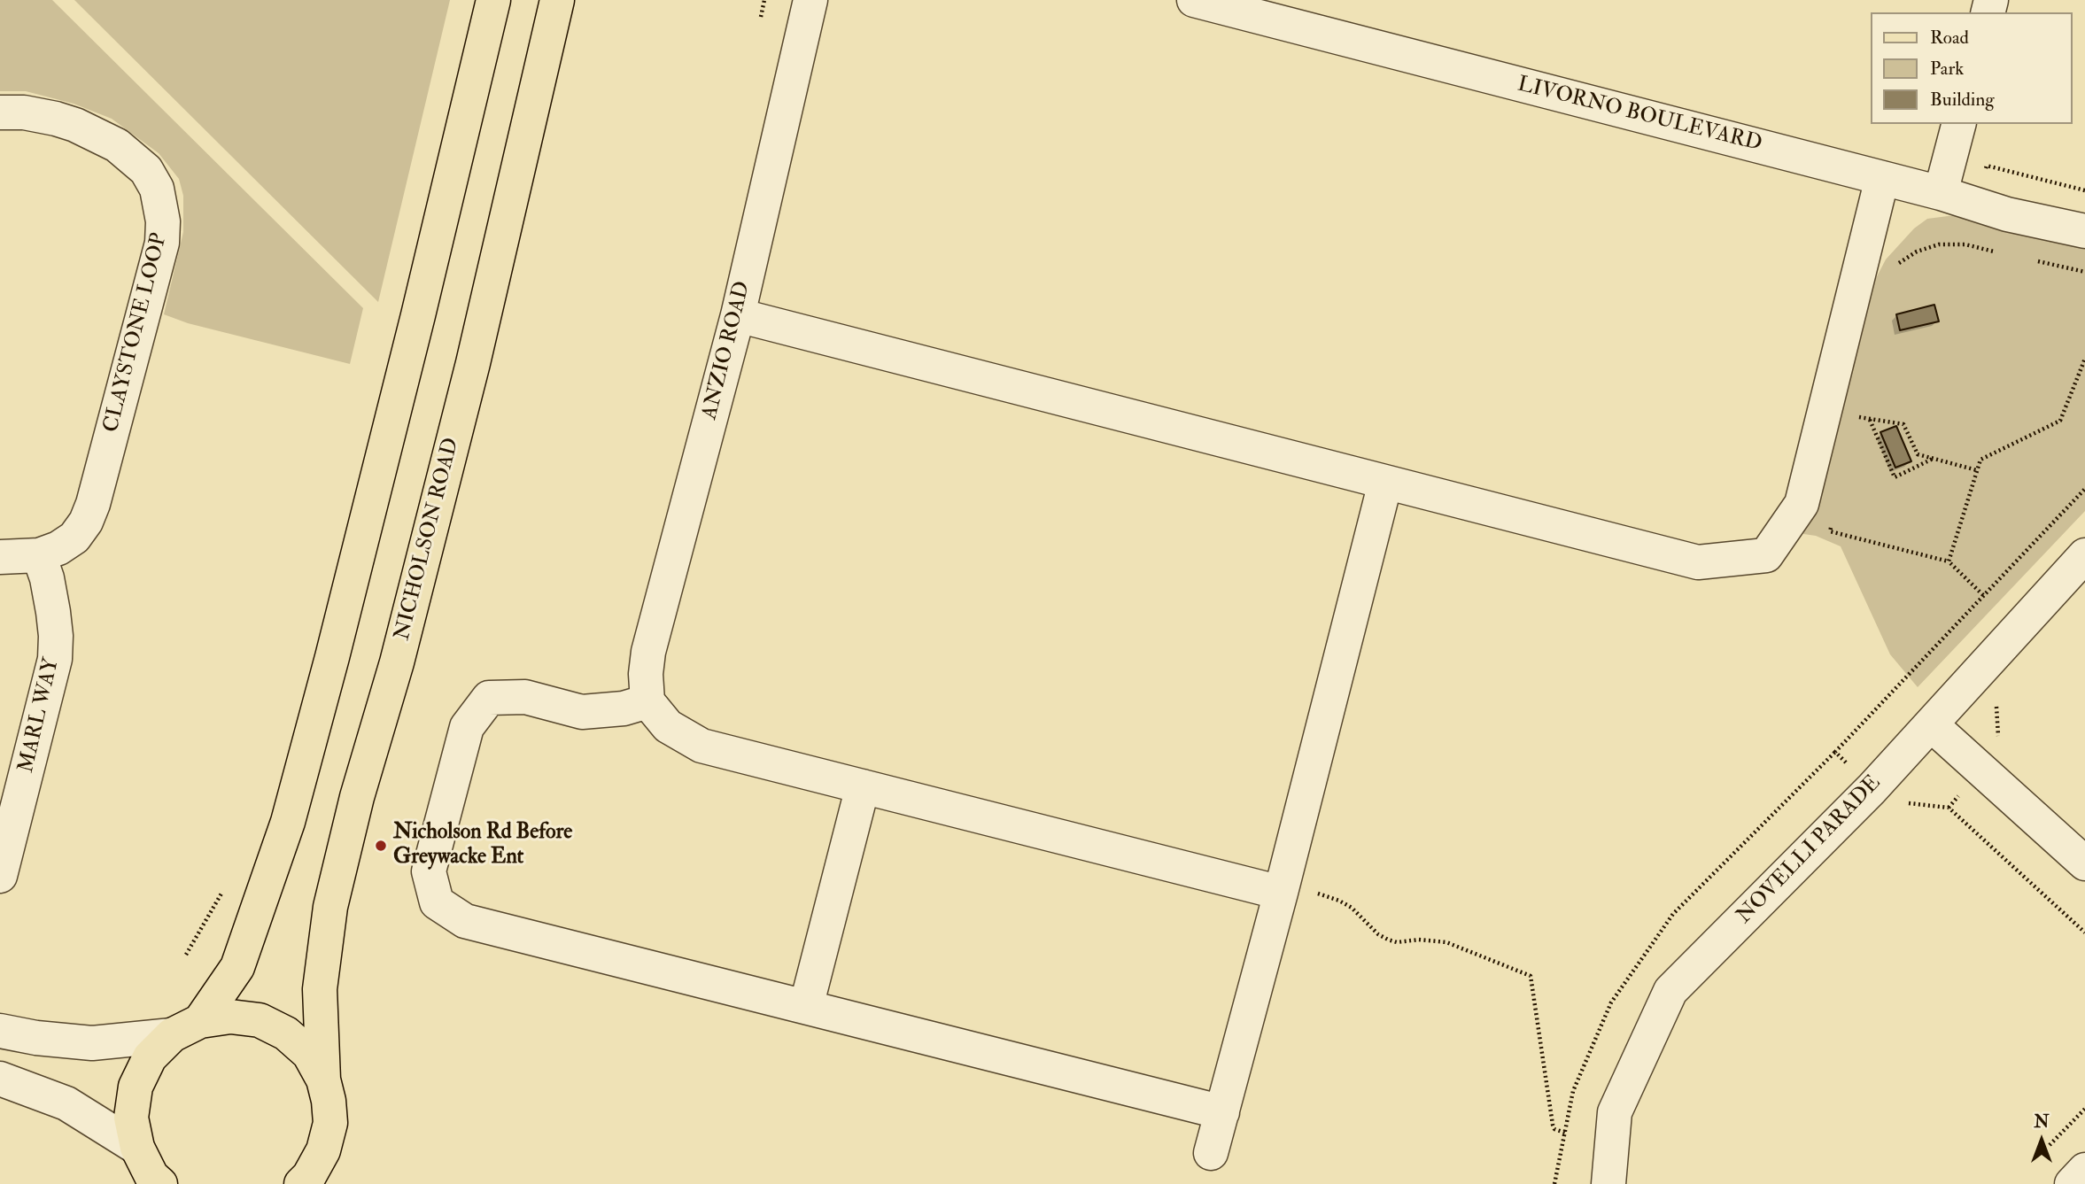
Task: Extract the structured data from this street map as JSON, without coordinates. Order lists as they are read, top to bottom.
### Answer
{
  "streets": {
    "main road": ["NICHOLSON ROAD"],
    "street": [
      "LIVORNO BOULEVARD",
      "CLAYSTONE LOOP",
      "ANZIO ROAD",
      "MARL WAY",
      "NOVELLI PARADE"
    ]
  },
  "crossings": [
    ["CLAYSTONE LOOP", "MARL WAY"]
  ],
  "places": ["Nicholson Rd Before Greywacke Ent"],
  "legend": ["Road", "Park", "Building"],
  "north": "top"
}
